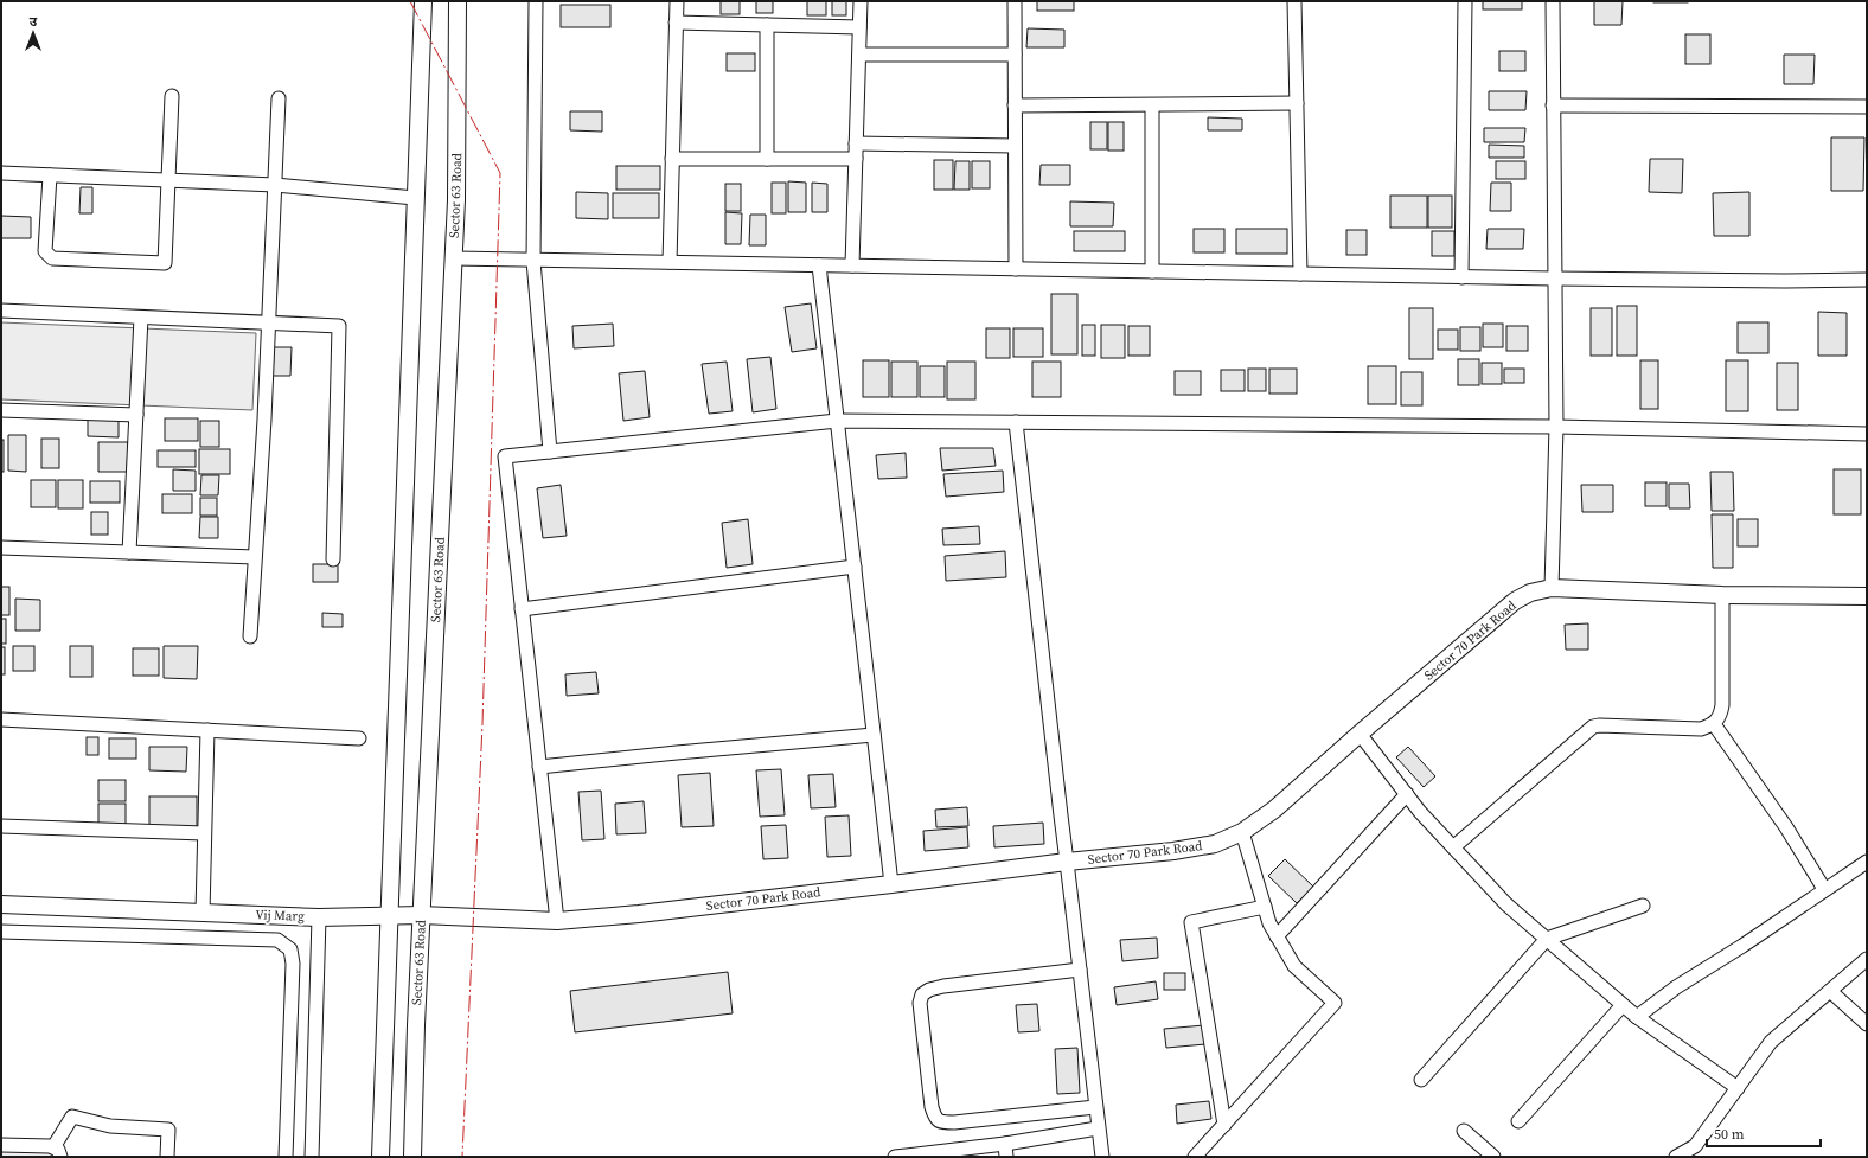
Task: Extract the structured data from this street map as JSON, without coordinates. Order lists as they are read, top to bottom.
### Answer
{
  "streets": {
    "street": ["Sector 63 Road", "Sector 70 Park Road", "Vij Marg"]
  },
  "crossings": [
    ["Sector 63 Road", "Sector 70 Park Road"],
    ["Sector 70 Park Road", "Vij Marg"]
  ],
  "scale_bar": "50 m",
  "north": "top"
}
